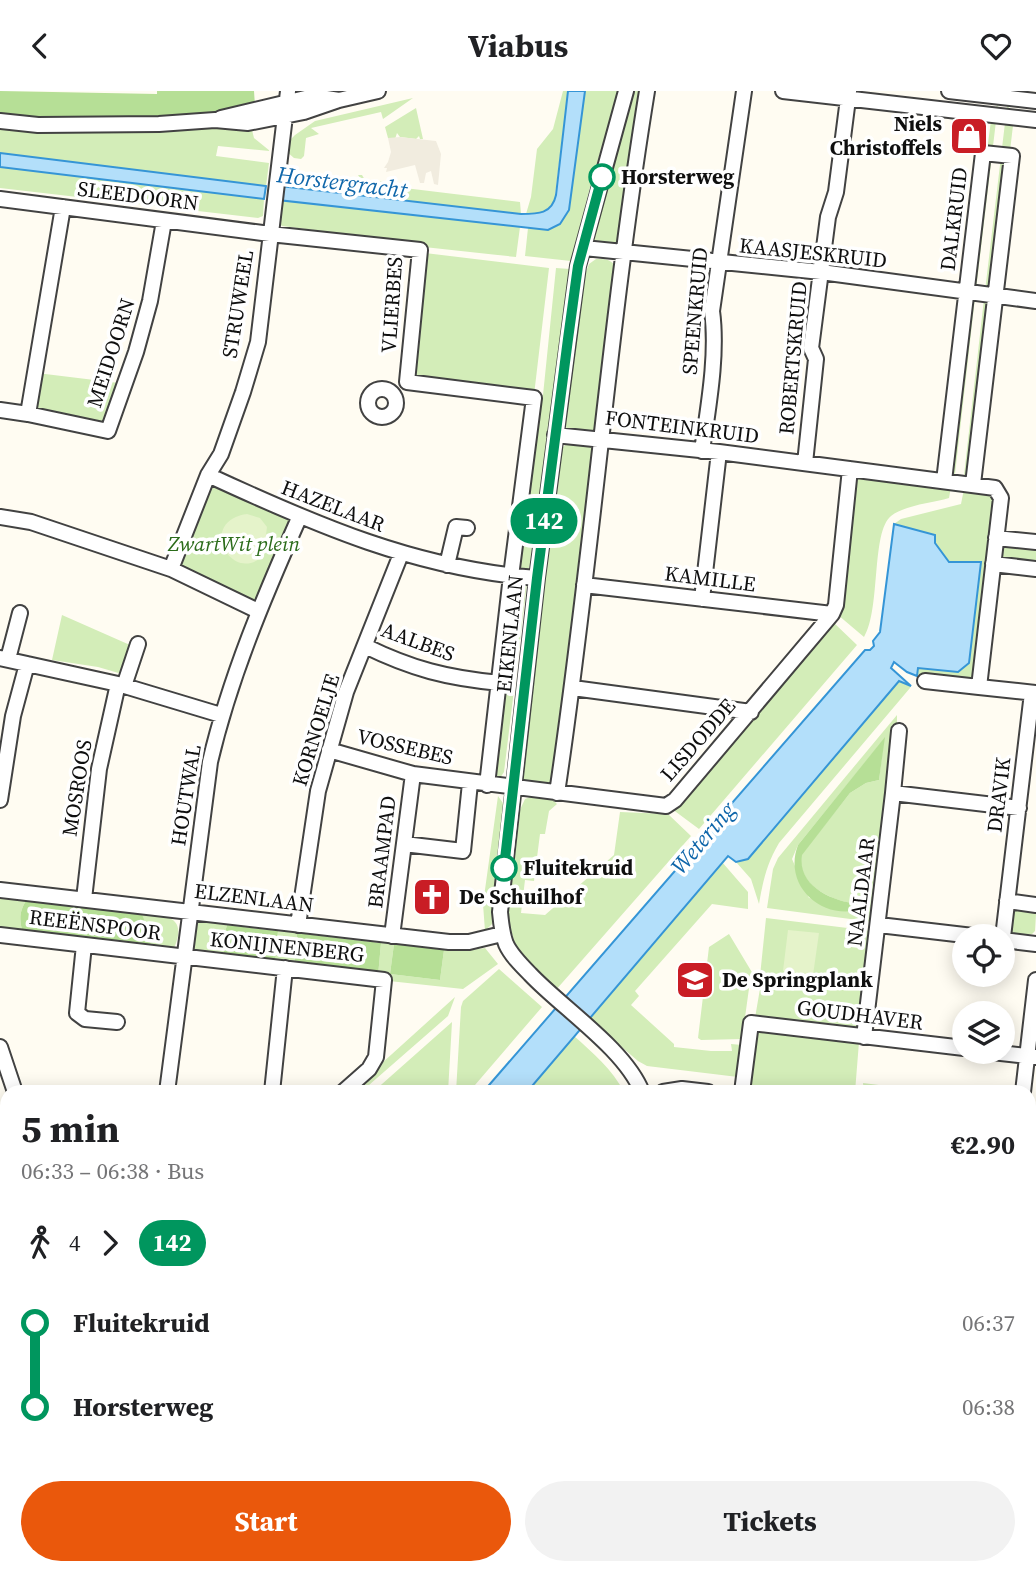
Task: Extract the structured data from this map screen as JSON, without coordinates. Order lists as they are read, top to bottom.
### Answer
{
  "streets": {
    "street": [
      "SLEEDOORN",
      "DALKRUID",
      "KAASJESKRUID",
      "STRUWEEL",
      "VLIERBES",
      "SPEENKRUID",
      "MEIDOORN",
      "ROBERTSKRUID",
      "FONTEINKRUID",
      "HAZELAAR",
      "KAMILLE",
      "EIKENLAAN",
      "AALBES",
      "KORNOELJE",
      "LISDODDE",
      "VOSSEBES",
      "MOSROOS",
      "HOUTWAL",
      "DRAVIK",
      "BRAAMPAD",
      "NAALDAAR",
      "ELZENLAAN",
      "REEËNSPOOR",
      "KONIJNENBERG",
      "GOUDHAVER"
    ]
  },
  "crossings": [
    ["SLEEDOORN", "STRUWEEL"],
    ["SLEEDOORN", "VLIERBES"],
    ["SLEEDOORN", "MEIDOORN"],
    ["DALKRUID", "KAASJESKRUID"],
    ["DALKRUID", "FONTEINKRUID"],
    ["KAASJESKRUID", "SPEENKRUID"],
    ["KAASJESKRUID", "ROBERTSKRUID"],
    ["KAASJESKRUID", "EIKENLAAN"],
    ["STRUWEEL", "VLIERBES"],
    ["STRUWEEL", "HAZELAAR"],
    ["VLIERBES", "HAZELAAR"],
    ["SPEENKRUID", "FONTEINKRUID"],
    ["ROBERTSKRUID", "FONTEINKRUID"],
    ["FONTEINKRUID", "EIKENLAAN"],
    ["HAZELAAR", "EIKENLAAN"],
    ["HAZELAAR", "KORNOELJE"],
    ["HAZELAAR", "HOUTWAL"],
    ["KAMILLE", "LISDODDE"],
    ["EIKENLAAN", "LISDODDE"],
    ["EIKENLAAN", "VOSSEBES"],
    ["EIKENLAAN", "ELZENLAAN"],
    ["AALBES", "KORNOELJE"],
    ["KORNOELJE", "VOSSEBES"],
    ["KORNOELJE", "ELZENLAAN"],
    ["LISDODDE", "VOSSEBES"],
    ["VOSSEBES", "BRAAMPAD"],
    ["MOSROOS", "ELZENLAAN"],
    ["HOUTWAL", "ELZENLAAN"],
    ["HOUTWAL", "REEËNSPOOR"],
    ["HOUTWAL", "KONIJNENBERG"],
    ["BRAAMPAD", "ELZENLAAN"],
    ["NAALDAAR", "GOUDHAVER"],
    ["REEËNSPOOR", "KONIJNENBERG"]
  ],
  "water": ["Horstergracht", "Wetering"],
  "parks": ["ZwartWit plein"],
  "places": {
    "shop": ["Niels Christoffels"],
    "other": ["Horsterweg", "Fluitekruid"],
    "church": ["De Schuilhof"],
    "school or university": ["De Springplank"]
  },
  "lines": ["bus line 142"],
  "page": {
    "header": "Viabus",
    "on_map": "142",
    "heading": ["5 min", "06:33 – 06:38 · Bus", "€2.90"],
    "legs": ["4", "142"],
    "list": [
      {
        "name": "Fluitekruid",
        "value": "06:37"
      },
      {
        "name": "Horsterweg",
        "value": "06:38"
      }
    ],
    "buttons": ["Start", "Tickets"]
  }
}
